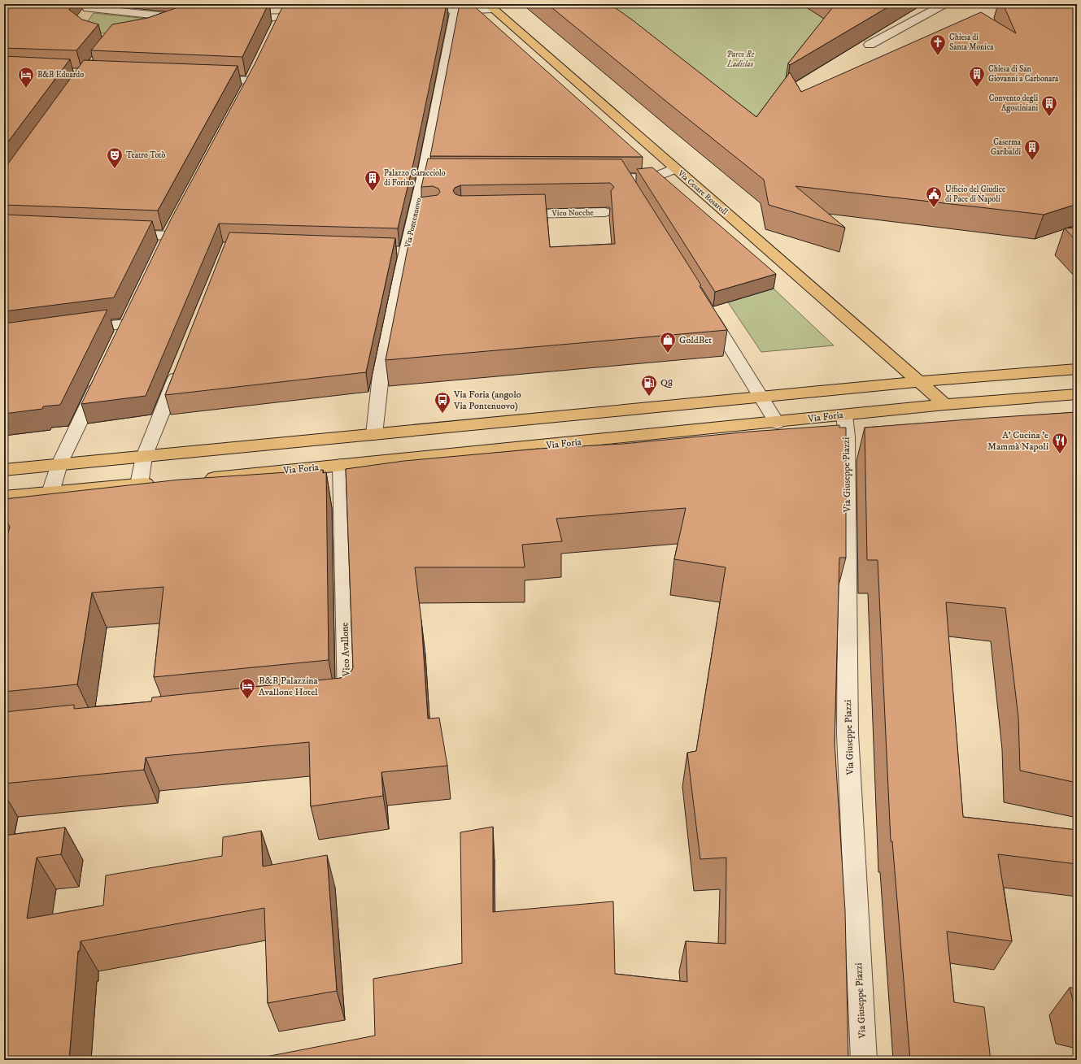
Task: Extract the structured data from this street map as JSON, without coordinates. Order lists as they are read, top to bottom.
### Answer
{
  "streets": {
    "main road": ["Via Cesare Rosaroll", "Via Foria"],
    "street": [
      "Vico Nocche",
      "Via Pontenuovo",
      "Via Giuseppe Piazzi",
      "Vico Avallone"
    ]
  },
  "crossings": [
    ["Via Cesare Rosaroll", "Via Foria"],
    ["Via Foria", "Via Giuseppe Piazzi"],
    ["Via Foria", "Vico Avallone"]
  ],
  "parks": ["Parco Re Ladislao"],
  "places": {
    "church": ["Chiesa di Santa Monica"],
    "building": [
      "Chiesa di San Giovanni a Carbonara",
      "Convento degli Agostiniani",
      "Caserma Garibaldi",
      "Palazzo Caracciolo di Forino"
    ],
    "hotel": ["B&B Eduardo", "B&B Palazzina Avallone Hotel"],
    "theatre": ["Teatro Totò"],
    "public building": ["Ufficio del Giudice di Pace di Napoli"],
    "shop": ["GoldBet"],
    "fuel station": ["Q8"],
    "bus stop": ["Via Foria (angolo Via Pontenuovo)"],
    "restaurant": ["A' Cucina 'e Mammà Napoli"]
  }
}
